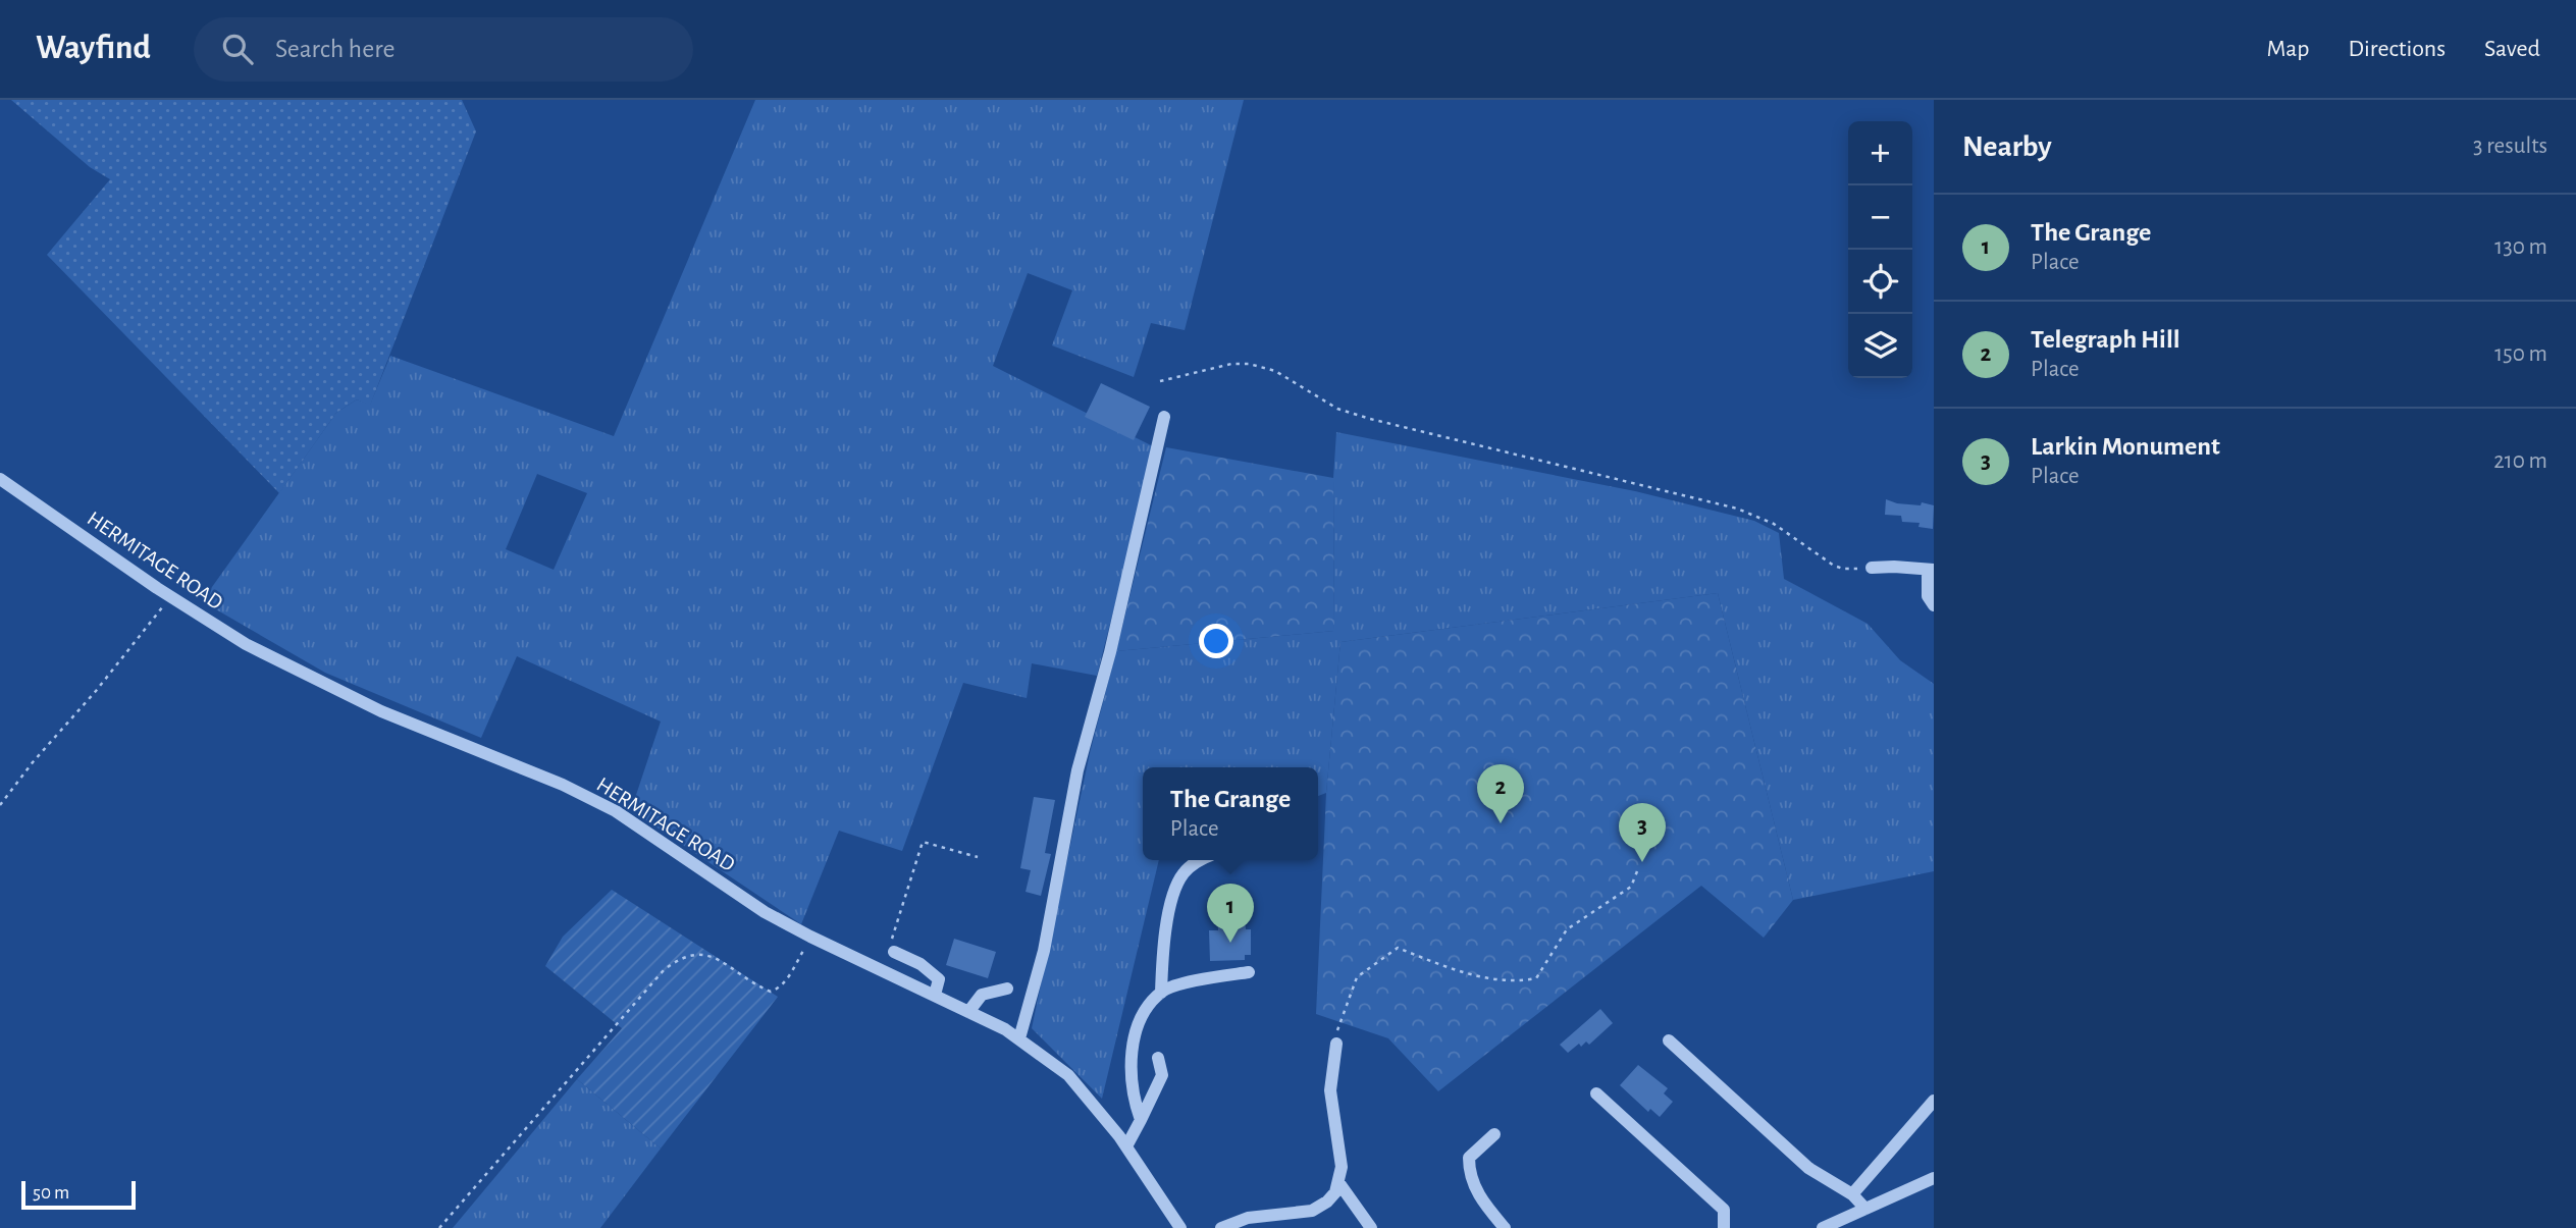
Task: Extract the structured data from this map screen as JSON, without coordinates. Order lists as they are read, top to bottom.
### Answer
{
  "streets": {
    "street": ["HERMITAGE ROAD"]
  },
  "scale_bar": "50 m",
  "page": {
    "header": "Wayfind",
    "search": "Search here",
    "nav": ["Map", "Directions", "Saved"],
    "heading": ["Nearby", "3 results"],
    "map_buttons": ["+", "−"],
    "list": [
      {
        "mark": "1",
        "name": "The Grange",
        "note": "Place",
        "value": "130 m"
      },
      {
        "mark": "2",
        "name": "Telegraph Hill",
        "note": "Place",
        "value": "150 m"
      },
      {
        "mark": "3",
        "name": "Larkin Monument",
        "note": "Place",
        "value": "210 m"
      }
    ],
    "pins": ["2", "3", "1"],
    "popup": ["The Grange", "Place"],
    "scale": "50 m"
  }
}
